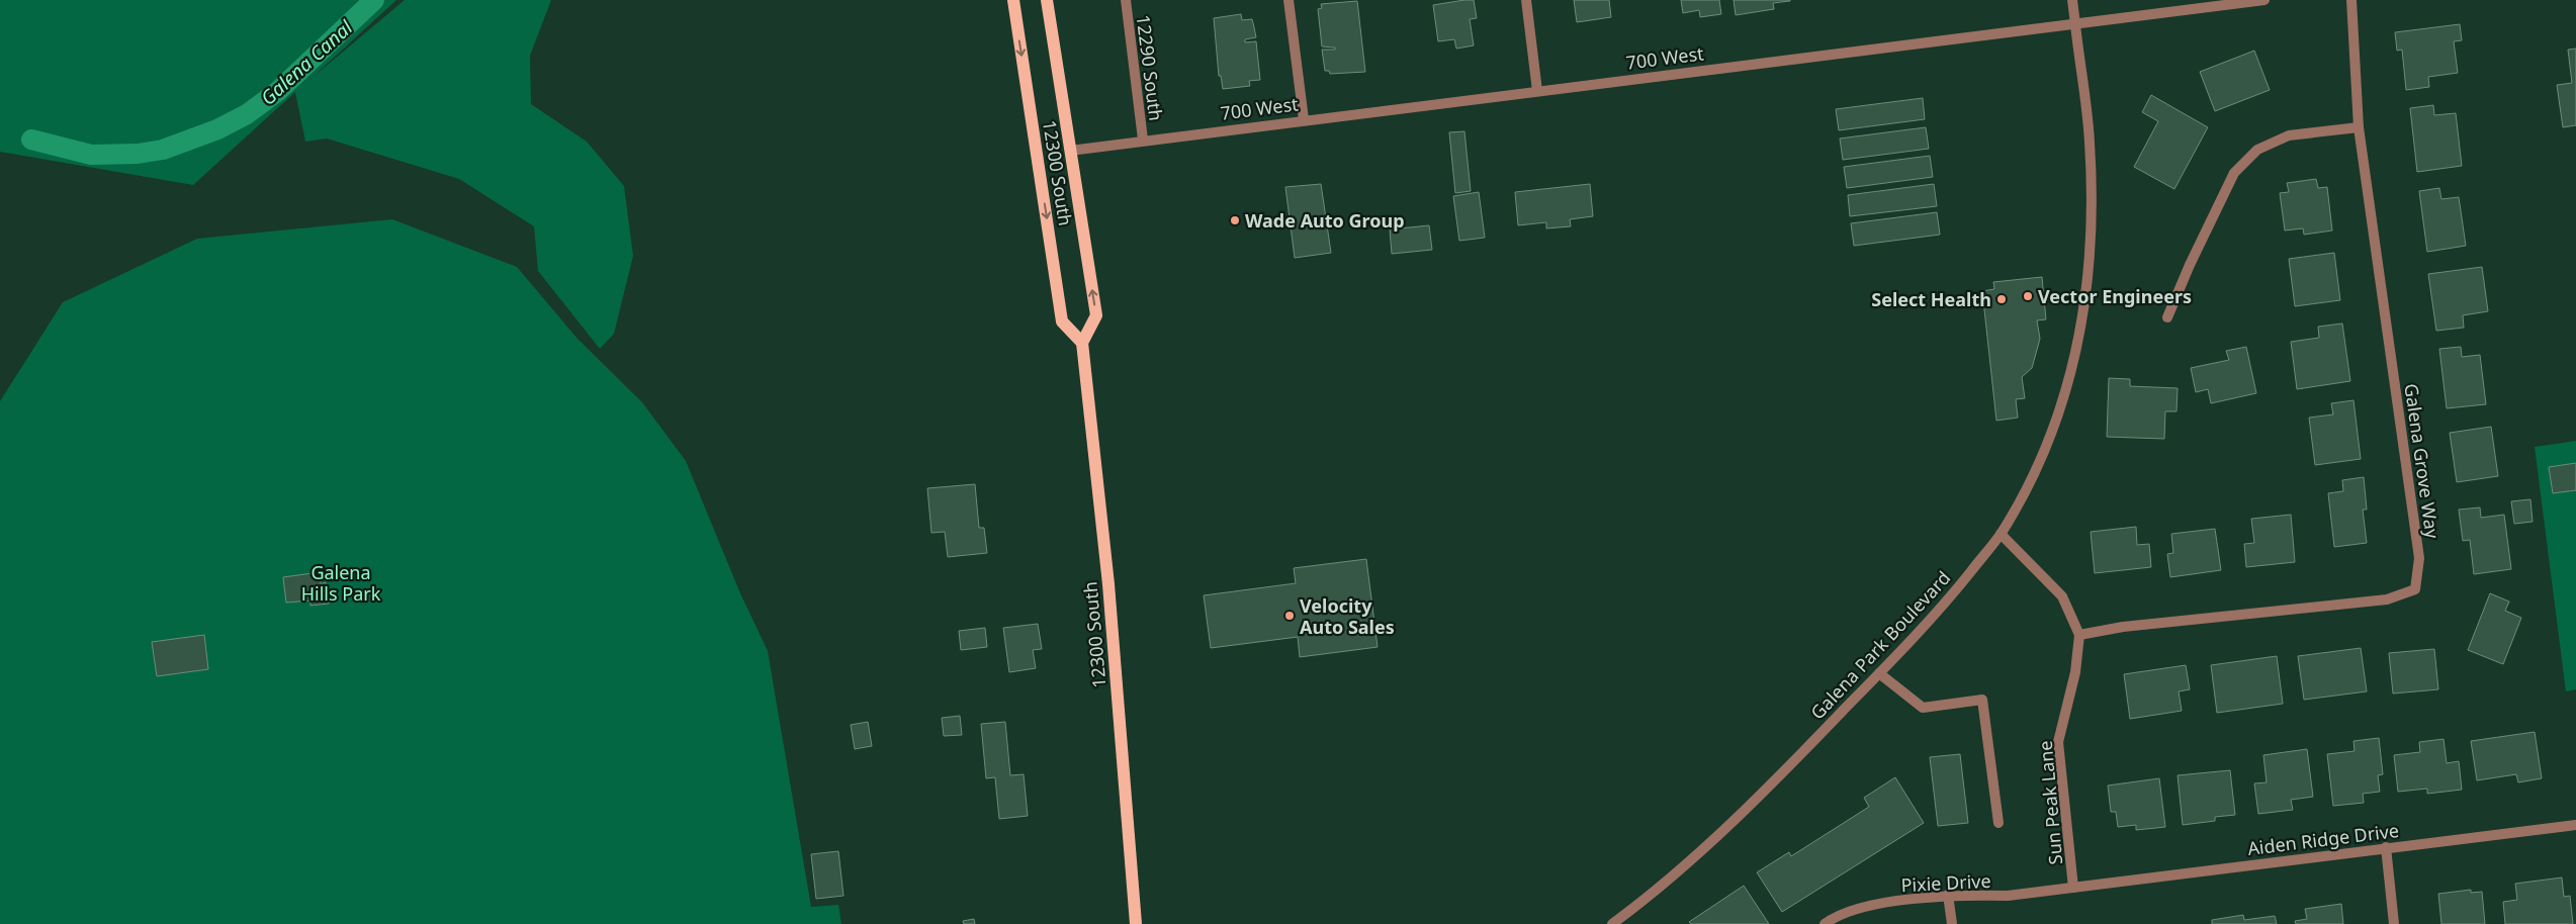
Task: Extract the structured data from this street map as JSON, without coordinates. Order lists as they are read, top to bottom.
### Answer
{
  "streets": {
    "main road": ["12300 South"],
    "street": [
      "700 West",
      "12290 South",
      "Galena Grove Way",
      "Galena Park Boulevard",
      "Sun Peak Lane",
      "Aiden Ridge Drive",
      "Pixie Drive"
    ]
  },
  "crossings": [
    ["700 West", "12290 South"],
    ["700 West", "12300 South"],
    ["700 West", "Galena Park Boulevard"],
    ["Galena Grove Way", "Sun Peak Lane"],
    ["Sun Peak Lane", "Aiden Ridge Drive"],
    ["Sun Peak Lane", "Pixie Drive"],
    ["Aiden Ridge Drive", "Pixie Drive"]
  ],
  "water": ["Galena Canal"],
  "parks": ["Galena Hills Park"],
  "places": [
    "Wade Auto Group",
    "Vector Engineers",
    "Select Health",
    "Velocity Auto Sales"
  ]
}
